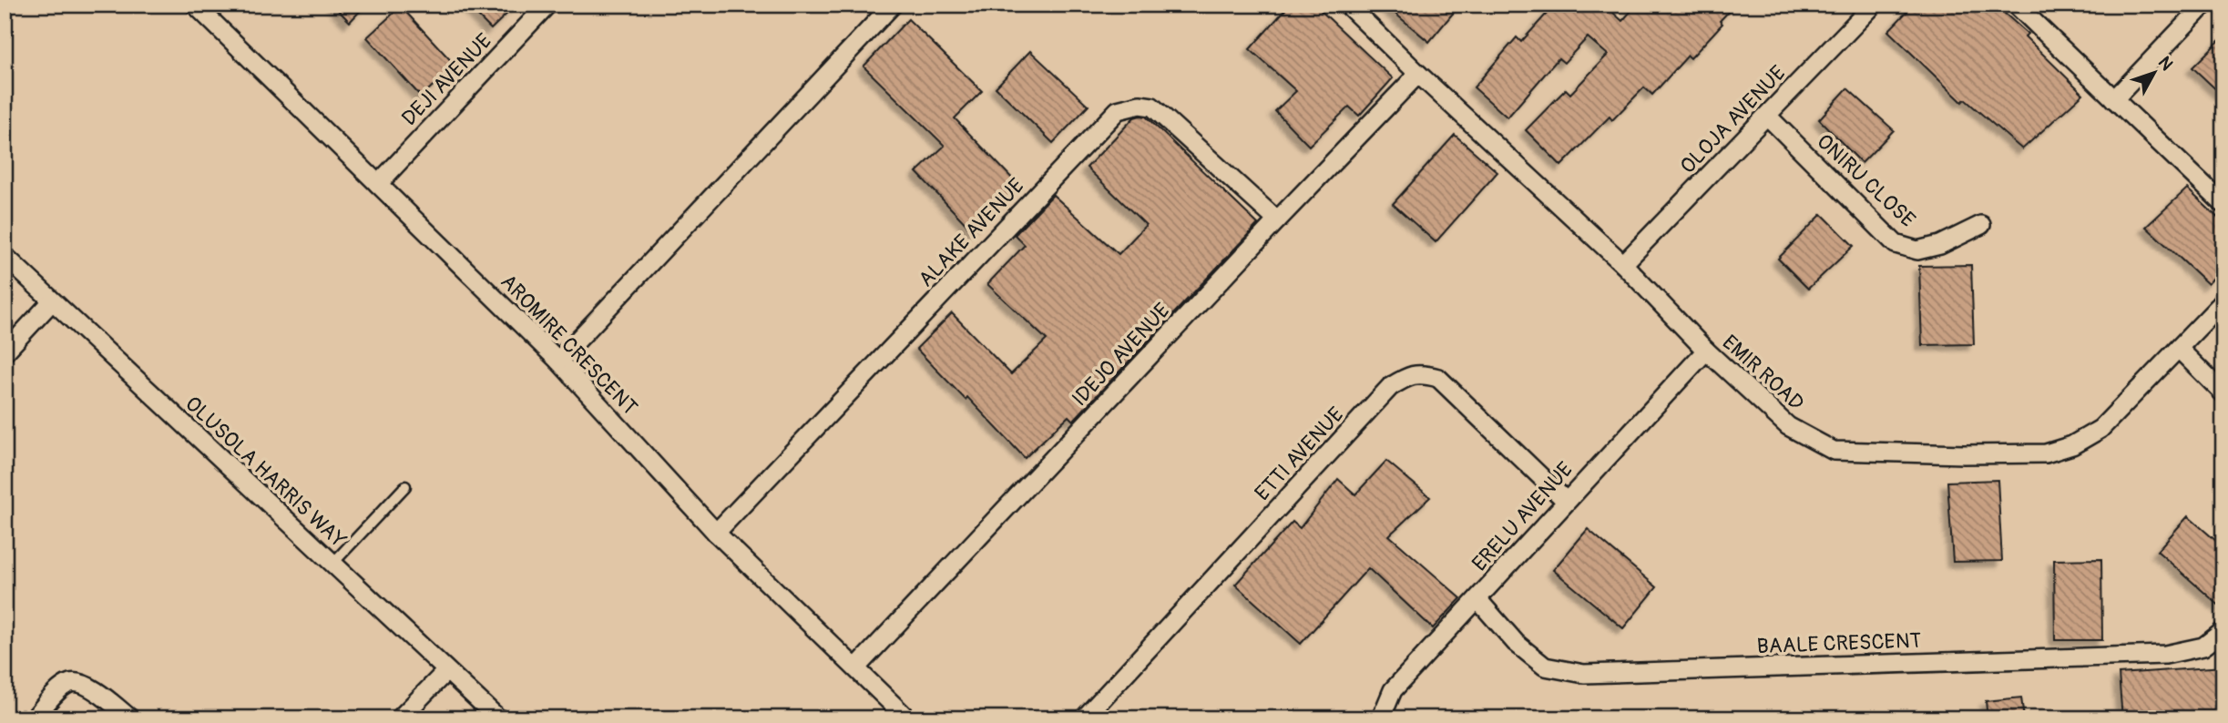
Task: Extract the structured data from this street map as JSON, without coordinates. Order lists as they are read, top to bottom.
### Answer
{
  "streets": {
    "street": [
      "DEJI AVENUE",
      "OLOJA AVENUE",
      "ONIRU CLOSE",
      "ALAKE AVENUE",
      "AROMIRE CRESCENT",
      "IDEJO AVENUE",
      "EMIR ROAD",
      "ETTI AVENUE",
      "OLUSOLA HARRIS WAY",
      "ERELU AVENUE",
      "BAALE CRESCENT"
    ]
  },
  "crossings": [
    ["DEJI AVENUE", "AROMIRE CRESCENT"],
    ["OLOJA AVENUE", "ONIRU CLOSE"],
    ["OLOJA AVENUE", "EMIR ROAD"],
    ["ALAKE AVENUE", "AROMIRE CRESCENT"],
    ["ALAKE AVENUE", "IDEJO AVENUE"],
    ["AROMIRE CRESCENT", "IDEJO AVENUE"],
    ["IDEJO AVENUE", "EMIR ROAD"],
    ["EMIR ROAD", "ERELU AVENUE"],
    ["ETTI AVENUE", "ERELU AVENUE"],
    ["ERELU AVENUE", "BAALE CRESCENT"]
  ],
  "north": "top right"
}
